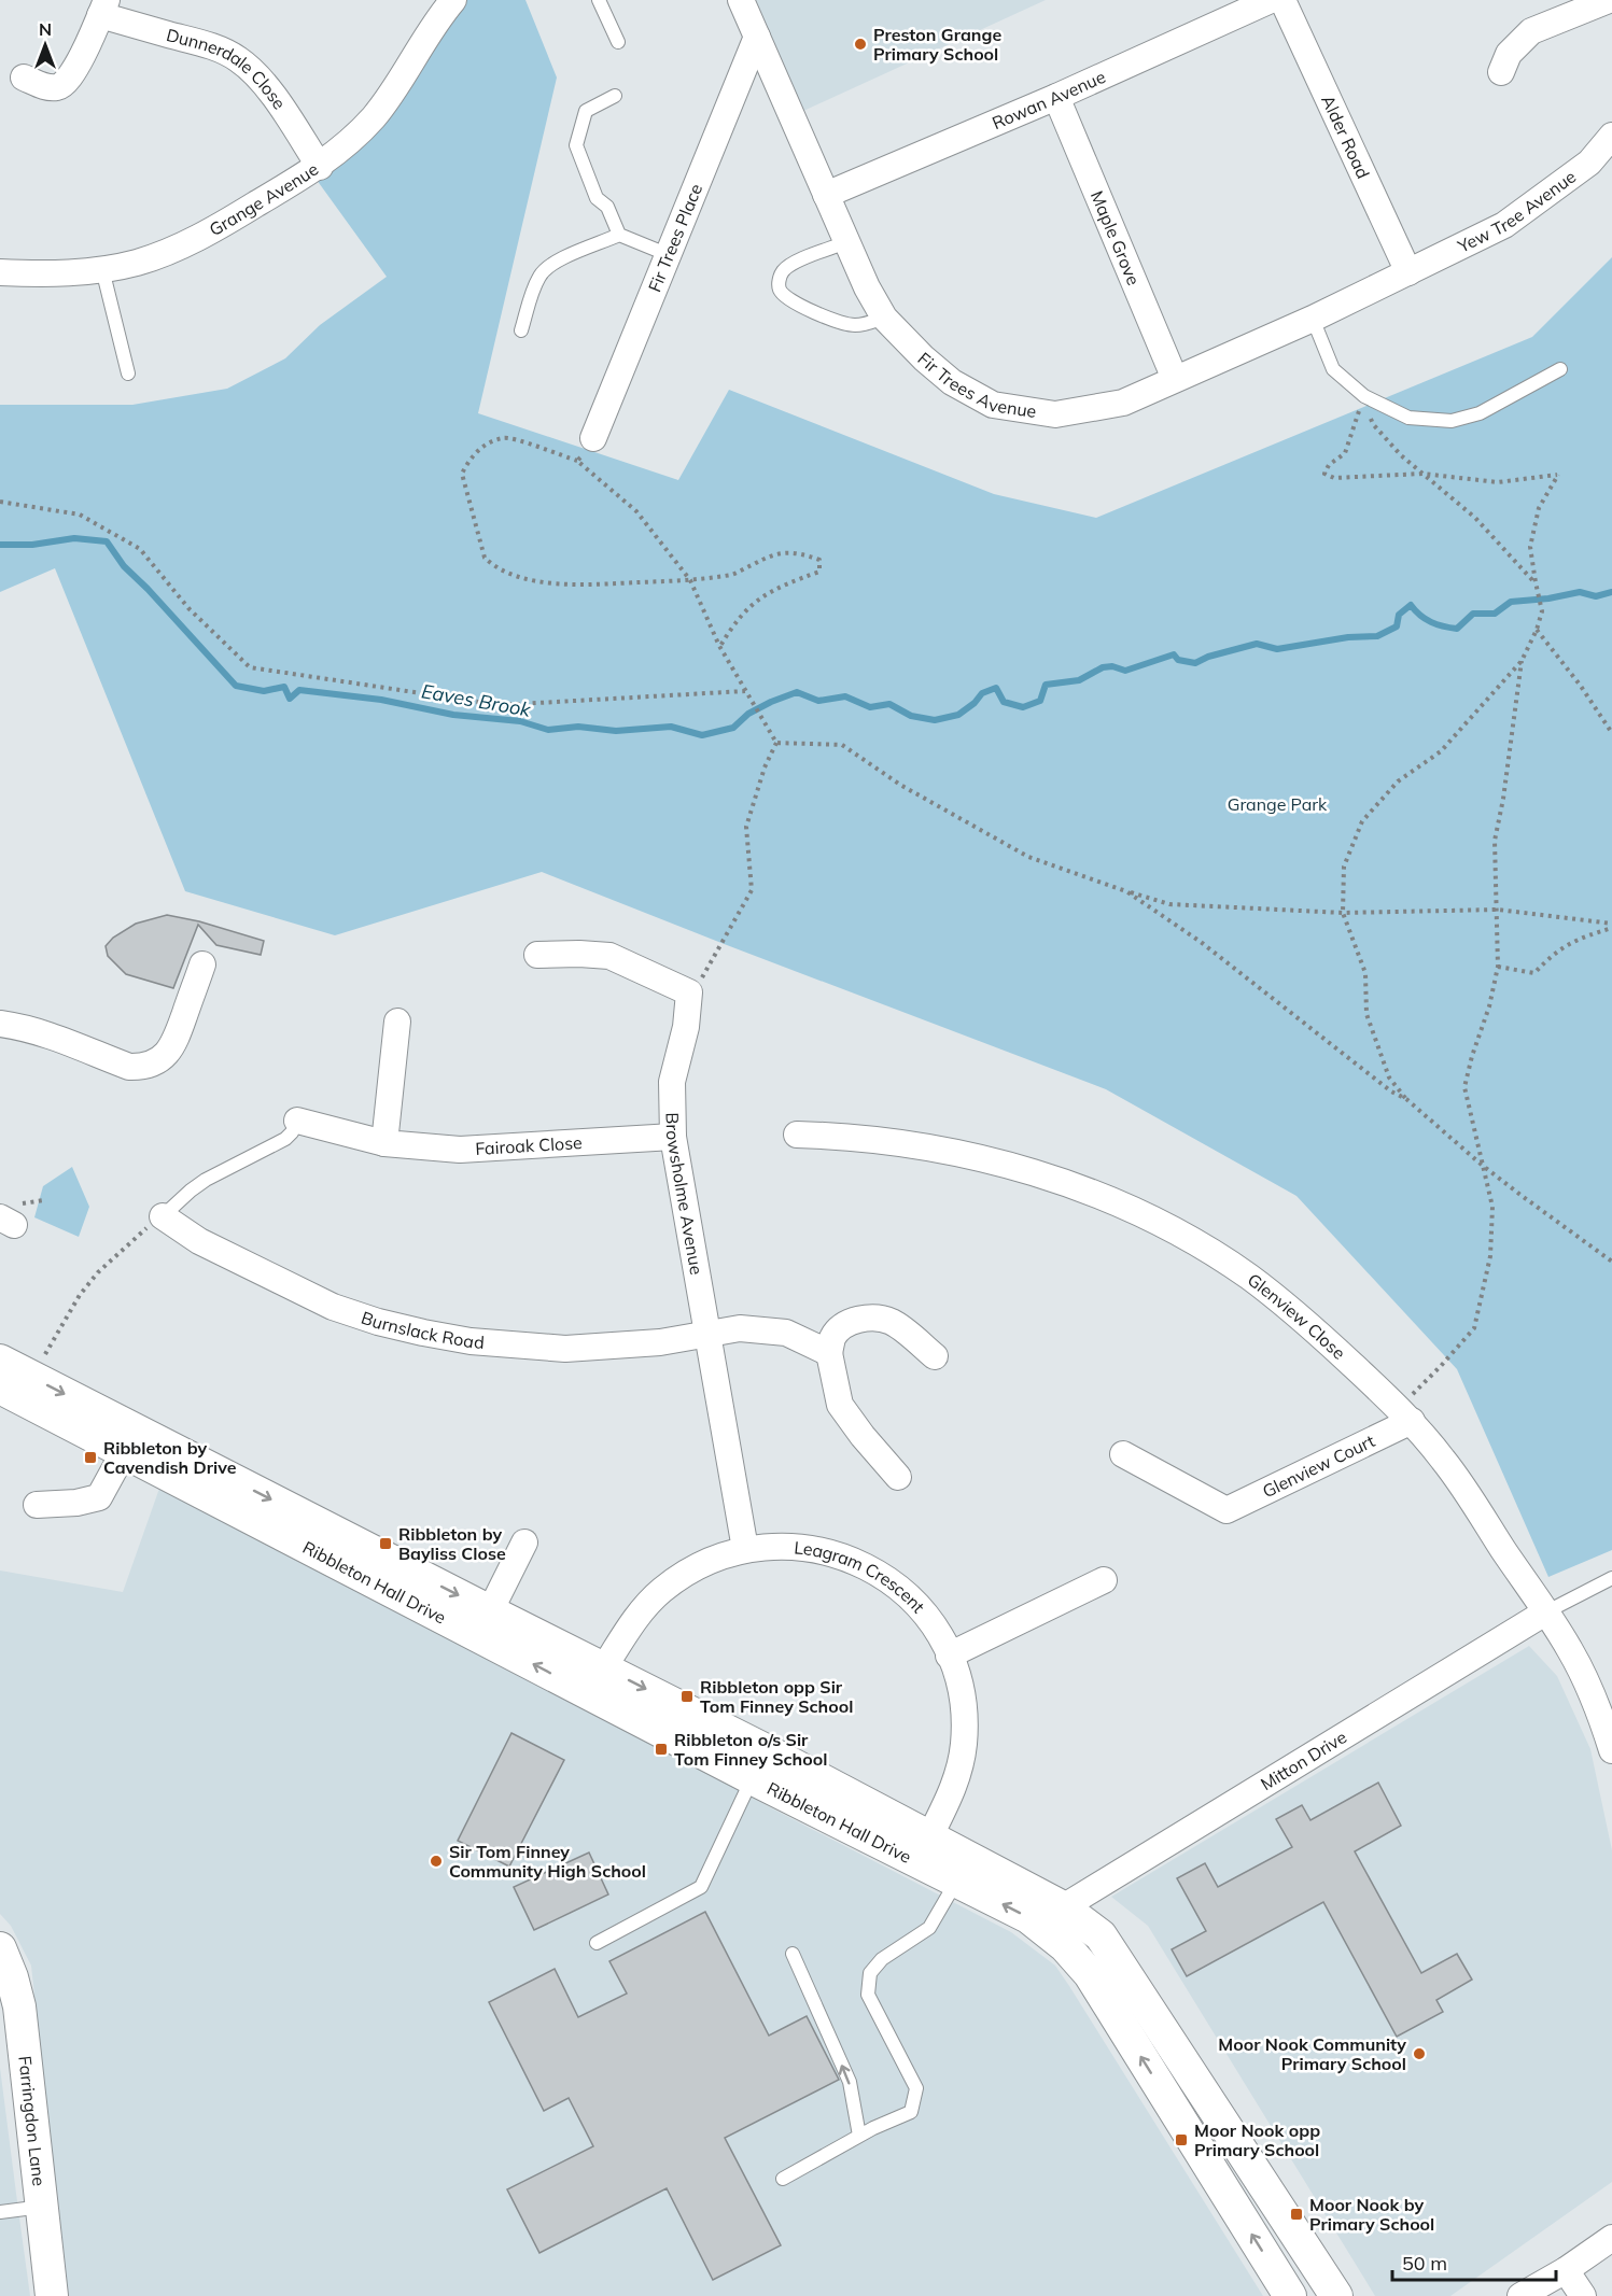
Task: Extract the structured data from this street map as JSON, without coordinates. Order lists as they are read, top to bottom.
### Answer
{
  "streets": {
    "street": [
      "Dunnerdale Close",
      "Rowan Avenue",
      "Alder Road",
      "Grange Avenue",
      "Yew Tree Avenue",
      "Fir Trees Place",
      "Maple Grove",
      "Fir Trees Avenue",
      "Fairoak Close",
      "Browsholme Avenue",
      "Glenview Close",
      "Burnslack Road",
      "Glenview Court",
      "Ribbleton Hall Drive",
      "Leagram Crescent",
      "Mitton Drive",
      "Farringdon Lane"
    ]
  },
  "crossings": [
    ["Dunnerdale Close", "Grange Avenue"],
    ["Rowan Avenue", "Maple Grove"],
    ["Rowan Avenue", "Fir Trees Avenue"],
    ["Alder Road", "Yew Tree Avenue"],
    ["Alder Road", "Fir Trees Avenue"],
    ["Yew Tree Avenue", "Fir Trees Avenue"],
    ["Fir Trees Place", "Fir Trees Avenue"],
    ["Maple Grove", "Fir Trees Avenue"],
    ["Fairoak Close", "Browsholme Avenue"],
    ["Browsholme Avenue", "Burnslack Road"],
    ["Browsholme Avenue", "Leagram Crescent"],
    ["Glenview Close", "Glenview Court"],
    ["Glenview Close", "Mitton Drive"],
    ["Ribbleton Hall Drive", "Leagram Crescent"],
    ["Ribbleton Hall Drive", "Mitton Drive"]
  ],
  "water": ["Eaves Brook"],
  "parks": ["Grange Park"],
  "places": {
    "other": ["Preston Grange Primary School", "Sir Tom Finney Community High School", "Moor Nook Community Primary School"],
    "transit": [
      "Ribbleton by Cavendish Drive",
      "Ribbleton by Bayliss Close",
      "Ribbleton opp Sir Tom Finney School",
      "Ribbleton o/s Sir Tom Finney School",
      "Moor Nook opp Primary School",
      "Moor Nook by Primary School"
    ]
  },
  "scale_bar": "50 m",
  "north": "top"
}
